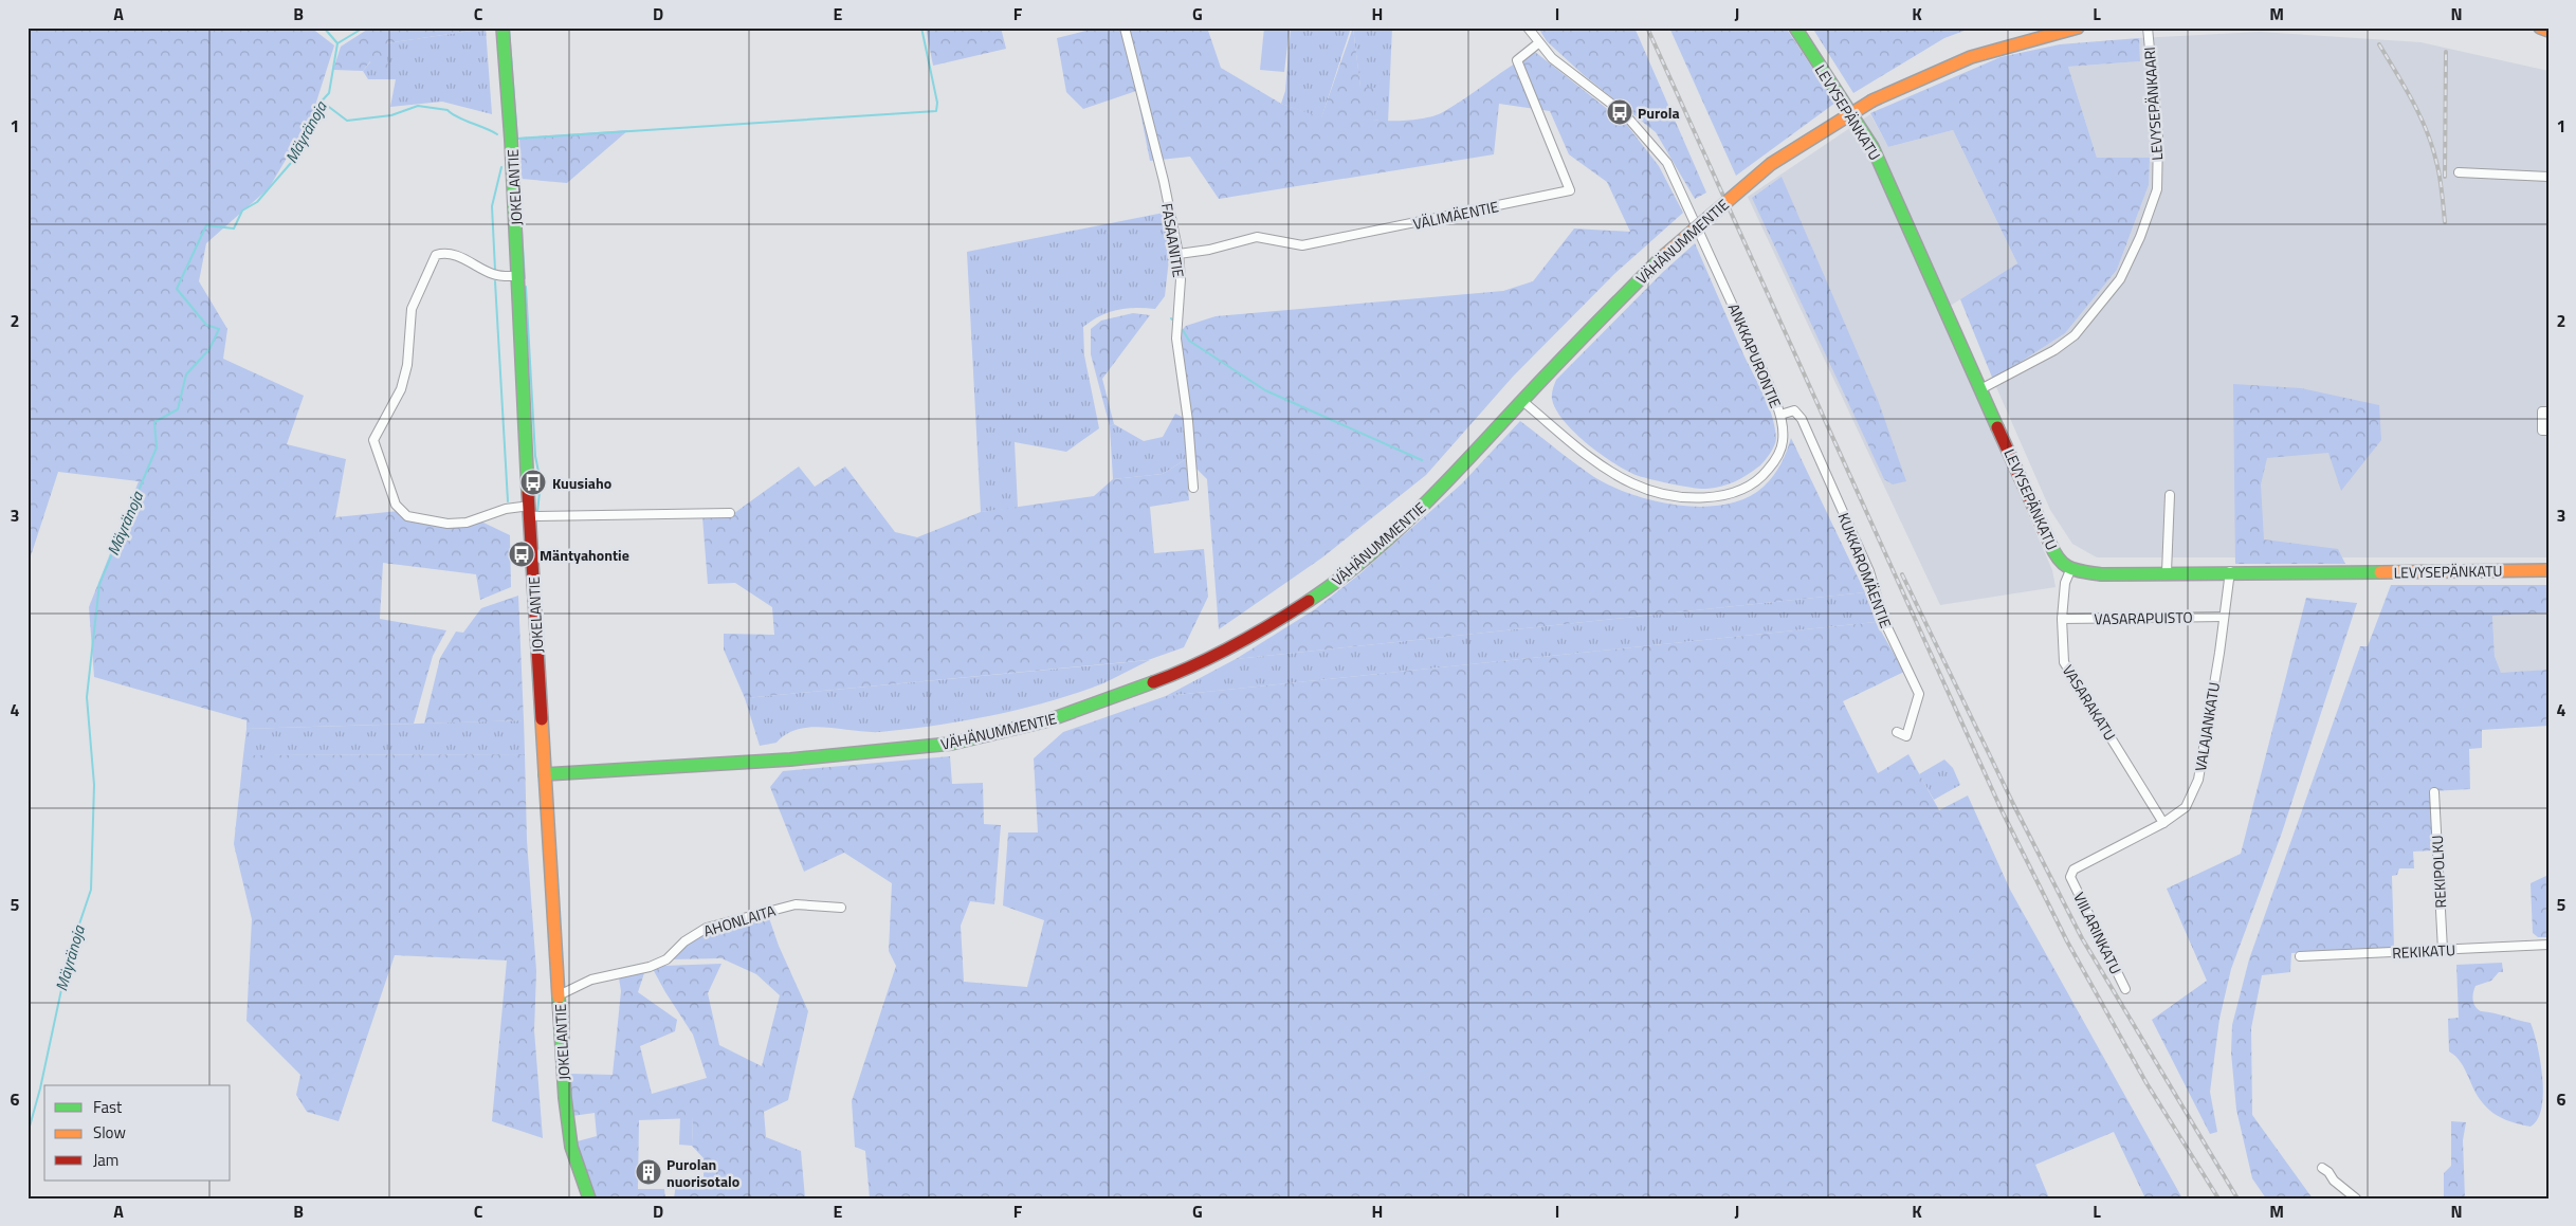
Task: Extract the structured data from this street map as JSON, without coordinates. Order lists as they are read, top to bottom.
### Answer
{
  "streets": {
    "street": [
      "LEVYSEPÄNKAARI",
      "LEVYSEPÄNKATU",
      "JOKELANTIE",
      "VÄLIMÄENTIE",
      "FASAANITIE",
      "VÄHÄNUMMENTIE",
      "ANKKAPURONTIE",
      "KUKKAROMÄENTIE",
      "VASARAPUISTO",
      "VASARAKATU",
      "VALAJANKATU",
      "REKIPOLKU",
      "AHONLAITA",
      "VIILARINKATU",
      "REKIKATU"
    ]
  },
  "crossings": [
    ["LEVYSEPÄNKAARI", "LEVYSEPÄNKATU"],
    ["LEVYSEPÄNKATU", "VASARAKATU"],
    ["LEVYSEPÄNKATU", "VALAJANKATU"],
    ["JOKELANTIE", "VÄHÄNUMMENTIE"],
    ["JOKELANTIE", "AHONLAITA"],
    ["VÄLIMÄENTIE", "FASAANITIE"],
    ["VÄLIMÄENTIE", "ANKKAPURONTIE"],
    ["VÄHÄNUMMENTIE", "ANKKAPURONTIE"],
    ["ANKKAPURONTIE", "KUKKAROMÄENTIE"],
    ["VASARAPUISTO", "VASARAKATU"],
    ["VASARAPUISTO", "VALAJANKATU"],
    ["VASARAKATU", "VALAJANKATU"],
    ["VALAJANKATU", "VIILARINKATU"],
    ["REKIPOLKU", "REKIKATU"]
  ],
  "water": ["Mäyränoja"],
  "places": {
    "bus stop": ["Purola", "Kuusiaho", "Mäntyahontie"],
    "building": ["Purolan nuorisotalo"]
  },
  "legend": ["Fast", "Slow", "Jam"],
  "grid": {
    "columns": [
      "A",
      "B",
      "C",
      "D",
      "E",
      "F",
      "G",
      "H",
      "I",
      "J",
      "K",
      "L",
      "M",
      "N"
    ],
    "rows": [
      "1",
      "2",
      "3",
      "4",
      "5",
      "6"
    ]
  }
}
